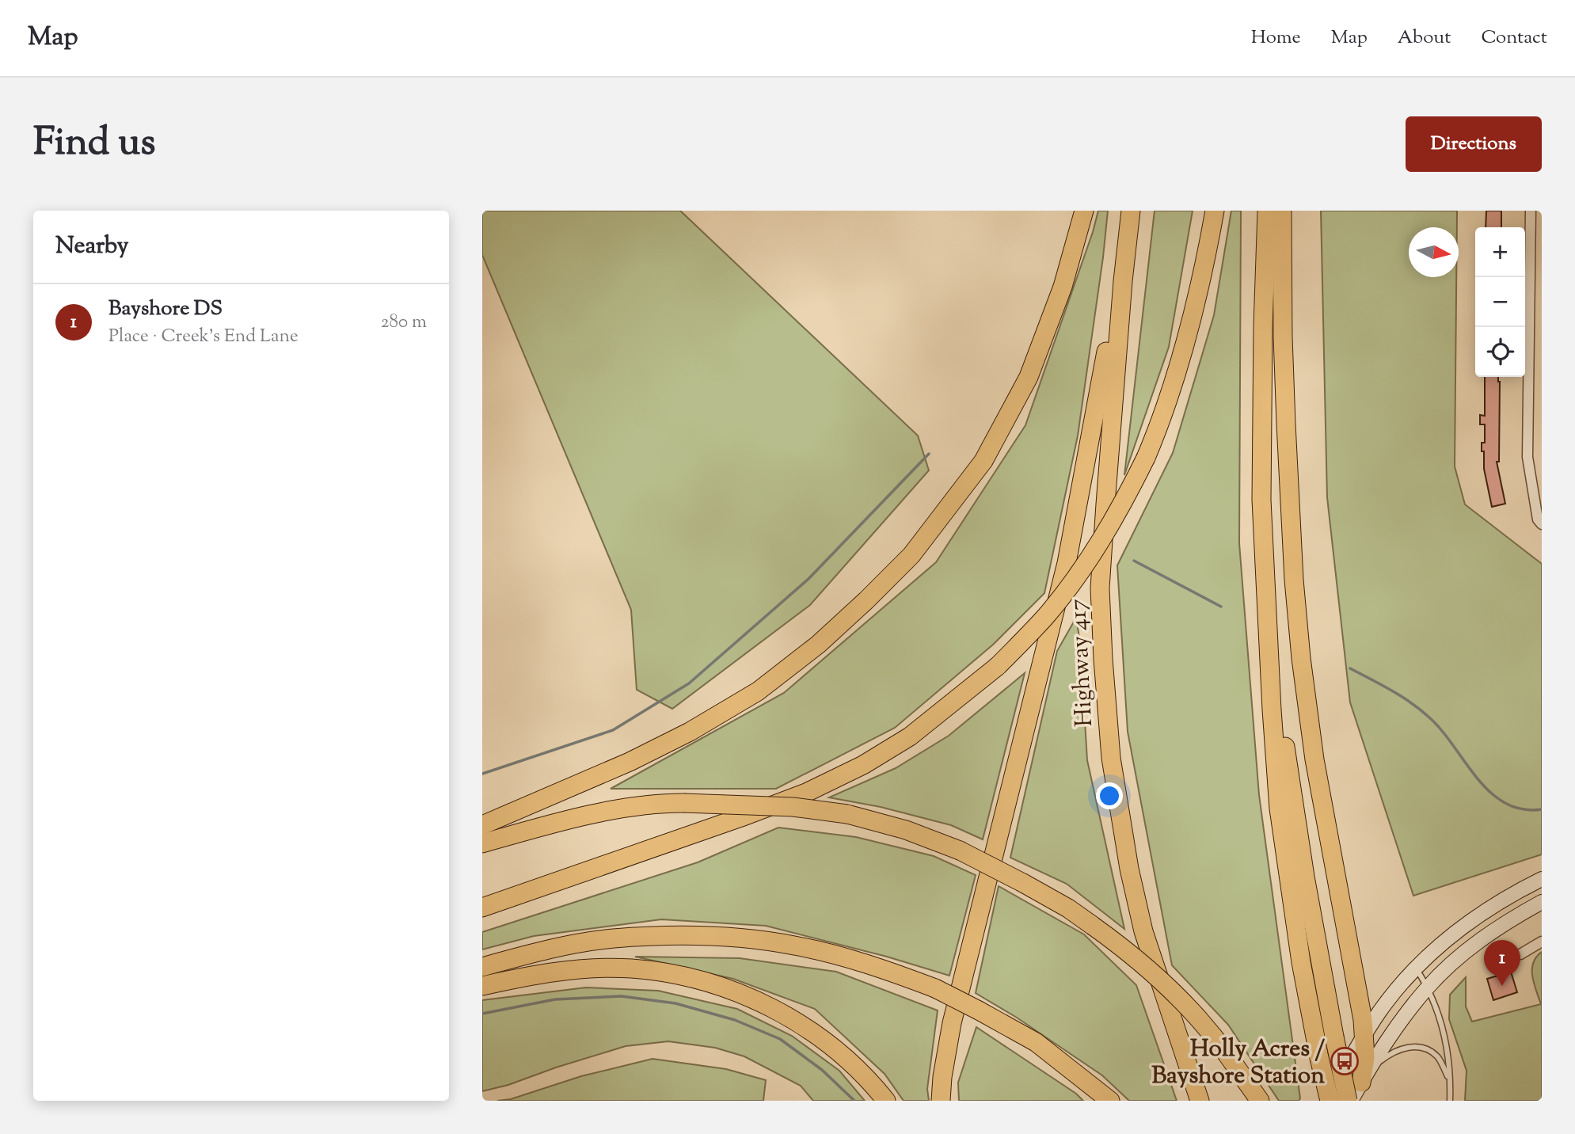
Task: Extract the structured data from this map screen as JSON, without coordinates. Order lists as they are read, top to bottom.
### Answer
{
  "streets": {
    "highway": ["Highway 417"]
  },
  "places": {
    "bus stop": ["Holly Acres / Bayshore Station"]
  },
  "north": "right",
  "page": {
    "header": "Map",
    "nav": [
      "Home",
      "Map",
      "About",
      "Contact"
    ],
    "title": "Find us",
    "buttons": "Directions",
    "heading": "Nearby",
    "map_buttons": ["+", "−"],
    "list": [
      {
        "mark": "1",
        "name": "Bayshore DS",
        "note": "Place · Creek's End Lane",
        "value": "280 m"
      }
    ],
    "pins": "1"
  }
}
